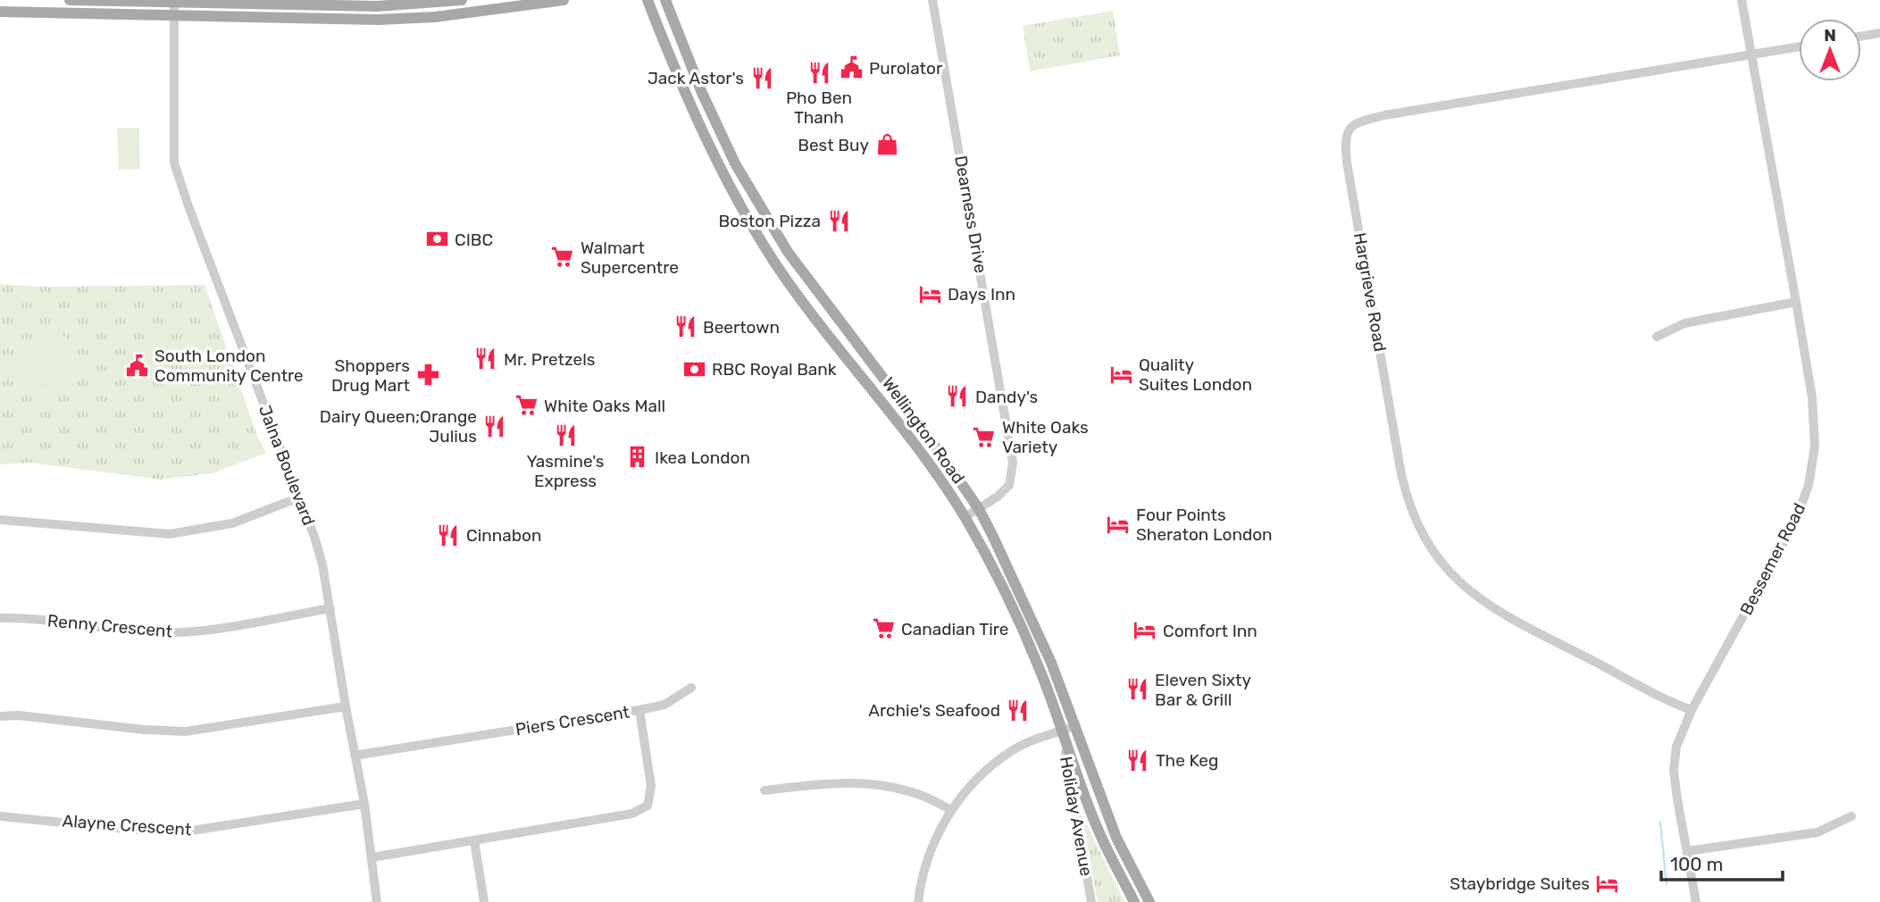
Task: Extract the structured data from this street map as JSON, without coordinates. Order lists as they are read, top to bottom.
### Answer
{
  "streets": {
    "main road": ["Wellington Road"],
    "street": [
      "Dearness Drive",
      "Hargrieve Road",
      "Jalna Boulevard",
      "Bessemer Road",
      "Renny Crescent",
      "Piers Crescent",
      "Holiday Avenue",
      "Alayne Crescent"
    ]
  },
  "crossings": [
    ["Dearness Drive", "Wellington Road"],
    ["Hargrieve Road", "Bessemer Road"],
    ["Wellington Road", "Holiday Avenue"],
    ["Jalna Boulevard", "Renny Crescent"],
    ["Jalna Boulevard", "Piers Crescent"],
    ["Jalna Boulevard", "Alayne Crescent"]
  ],
  "places": {
    "public building": ["Purolator", "South London Community Centre"],
    "restaurant": [
      "Pho Ben Thanh",
      "Jack Astor's",
      "Boston Pizza",
      "Beertown",
      "Mr. Pretzels",
      "Dandy's",
      "Dairy Queen;Orange Julius",
      "Yasmine's Express",
      "Cinnabon",
      "Eleven Sixty Bar & Grill",
      "Archie's Seafood",
      "The Keg"
    ],
    "shop": ["Best Buy"],
    "bank": ["CIBC", "RBC Royal Bank"],
    "supermarket": [
      "Walmart Supercentre",
      "White Oaks Mall",
      "White Oaks Variety",
      "Canadian Tire"
    ],
    "hotel": [
      "Days Inn",
      "Quality Suites London",
      "Four Points Sheraton London",
      "Comfort Inn",
      "Staybridge Suites"
    ],
    "pharmacy": ["Shoppers Drug Mart"],
    "building": ["Ikea London"]
  },
  "scale_bar": "100 m",
  "north": "top"
}
